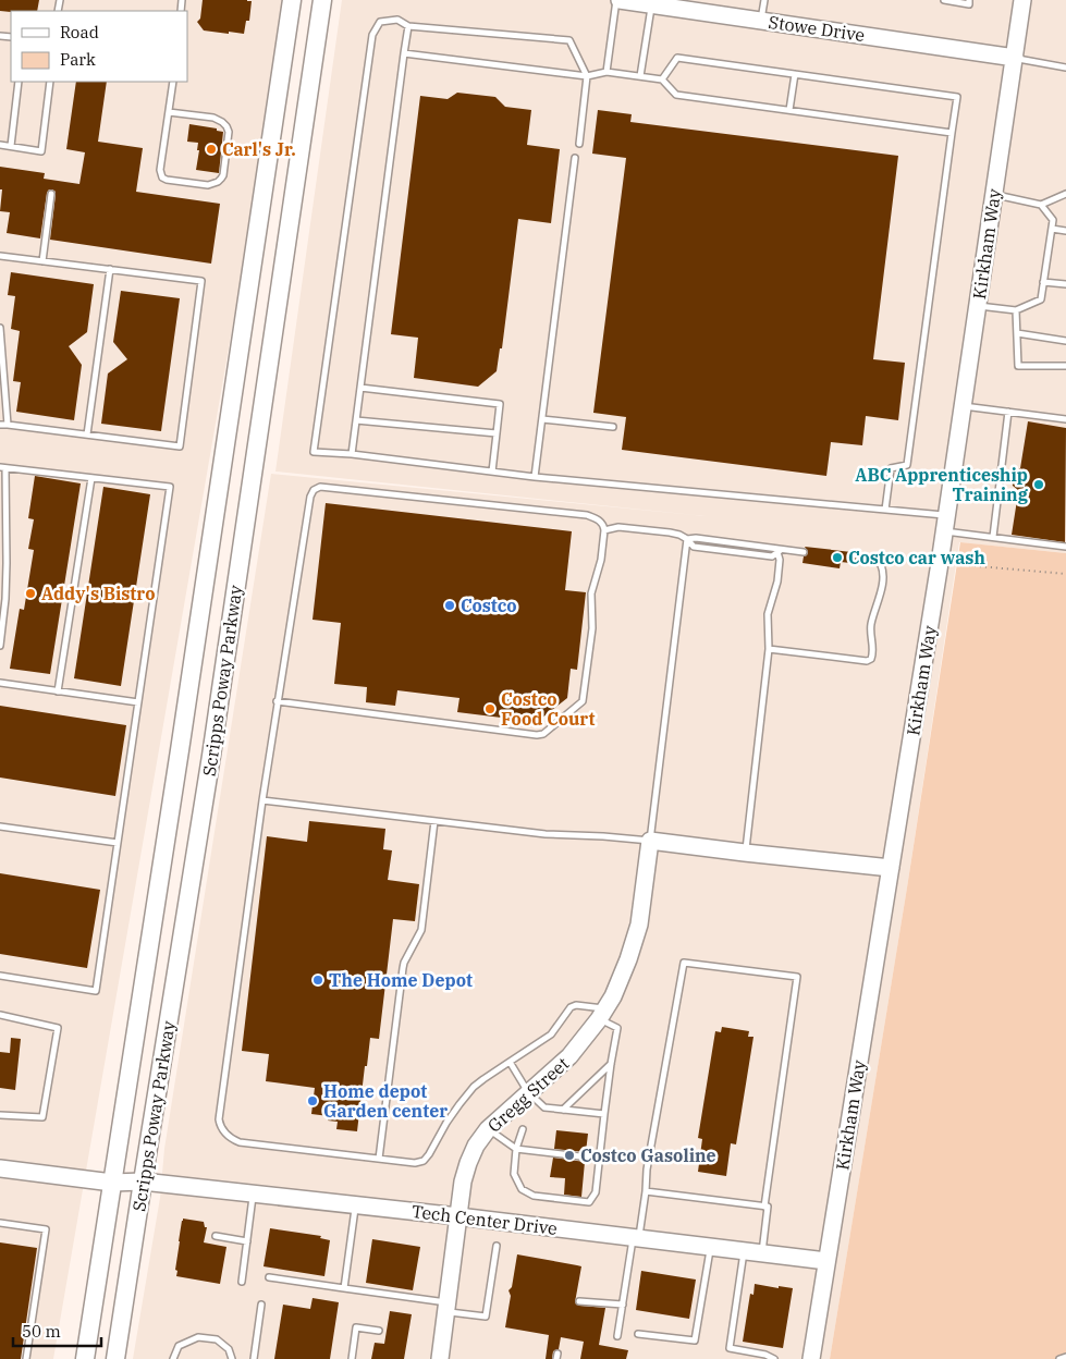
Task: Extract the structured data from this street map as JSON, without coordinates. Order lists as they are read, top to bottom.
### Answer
{
  "streets": {
    "main road": [
      "Stowe Drive",
      "Kirkham Way",
      "Scripps Poway Parkway",
      "Gregg Street",
      "Tech Center Drive"
    ]
  },
  "crossings": [
    ["Stowe Drive", "Kirkham Way"],
    ["Kirkham Way", "Tech Center Drive"],
    ["Scripps Poway Parkway", "Tech Center Drive"],
    ["Gregg Street", "Tech Center Drive"]
  ],
  "places": [
    "Carl's Jr.",
    "ABC Apprenticeship Training",
    "Costco car wash",
    "Addy's Bistro",
    "Costco",
    "Costco Food Court",
    "The Home Depot",
    "Home depot Garden center",
    "Costco Gasoline"
  ],
  "legend": ["Road", "Park"],
  "scale_bar": "50 m"
}
